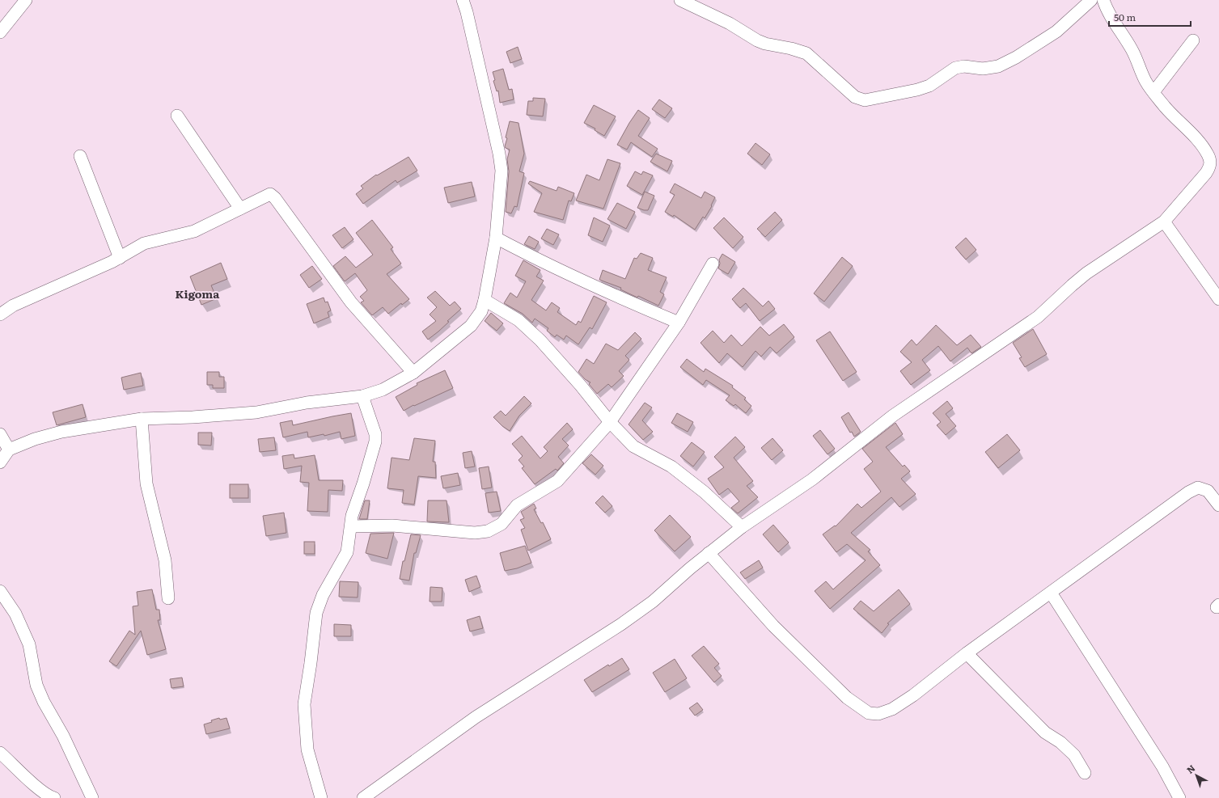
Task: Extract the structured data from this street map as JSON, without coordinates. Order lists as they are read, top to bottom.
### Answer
{
  "districts": ["Kigoma"],
  "scale_bar": "50 m",
  "north": "top left"
}
